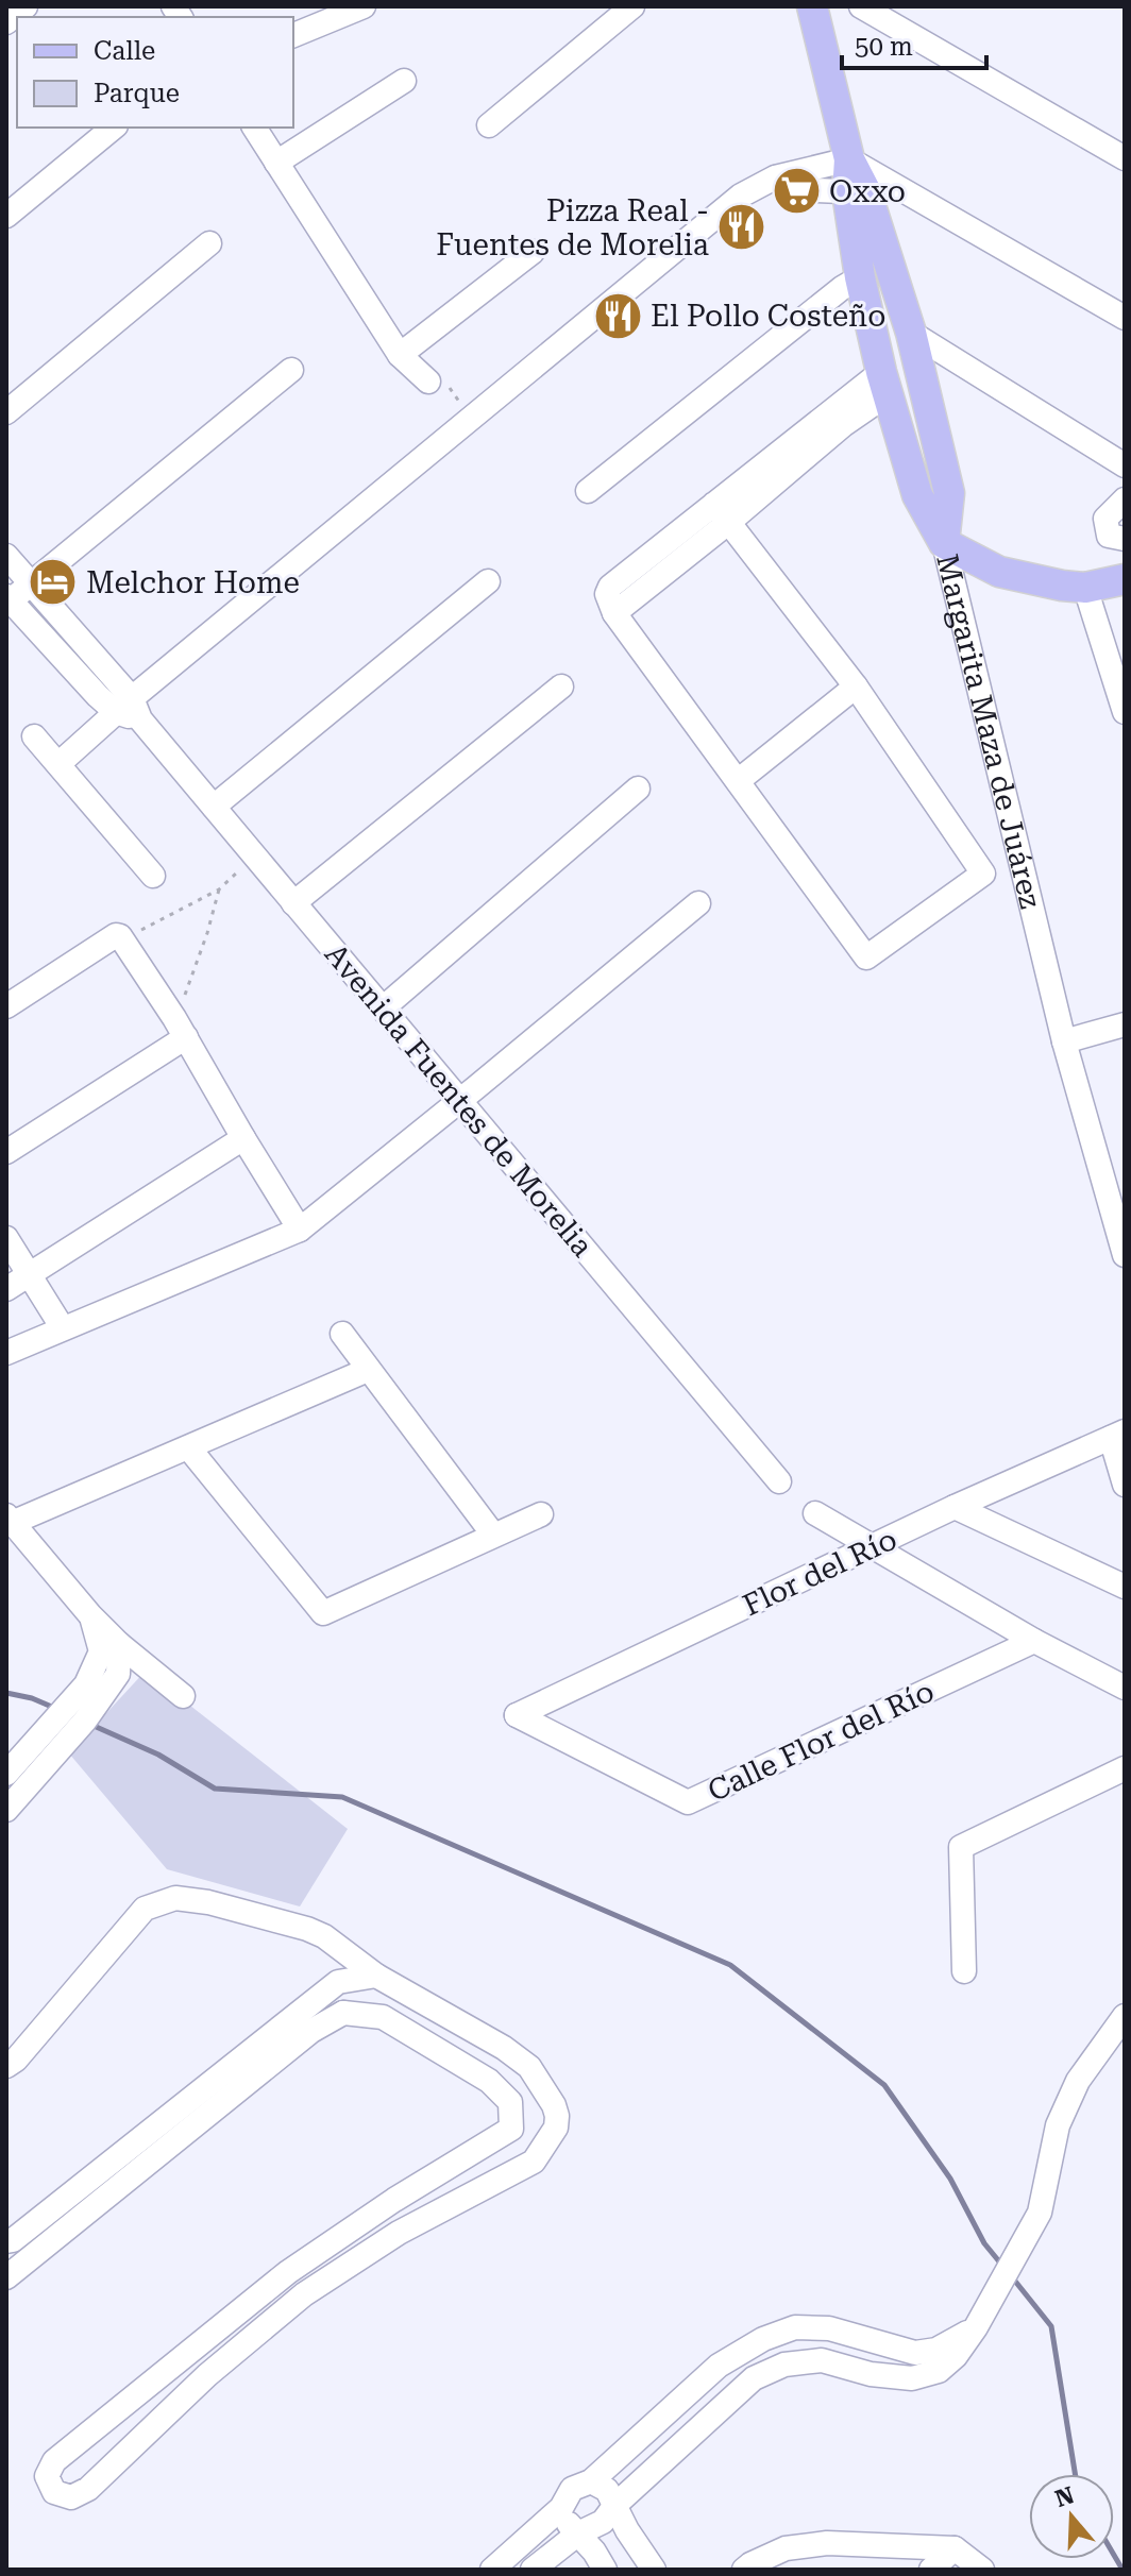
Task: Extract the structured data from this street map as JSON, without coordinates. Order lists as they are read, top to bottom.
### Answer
{
  "streets": {
    "main road": ["Margarita Maza de Juárez"],
    "street": ["Avenida Fuentes de Morelia", "Flor del Río", "Calle Flor del Río"]
  },
  "crossings": [
    ["Flor del Río", "Calle Flor del Río"]
  ],
  "places": {
    "supermarket": ["Oxxo"],
    "restaurant": ["Pizza Real - Fuentes de Morelia", "El Pollo Costeño"],
    "hotel": ["Melchor Home"]
  },
  "legend": ["Calle", "Parque"],
  "scale_bar": "50 m",
  "north": "top"
}
